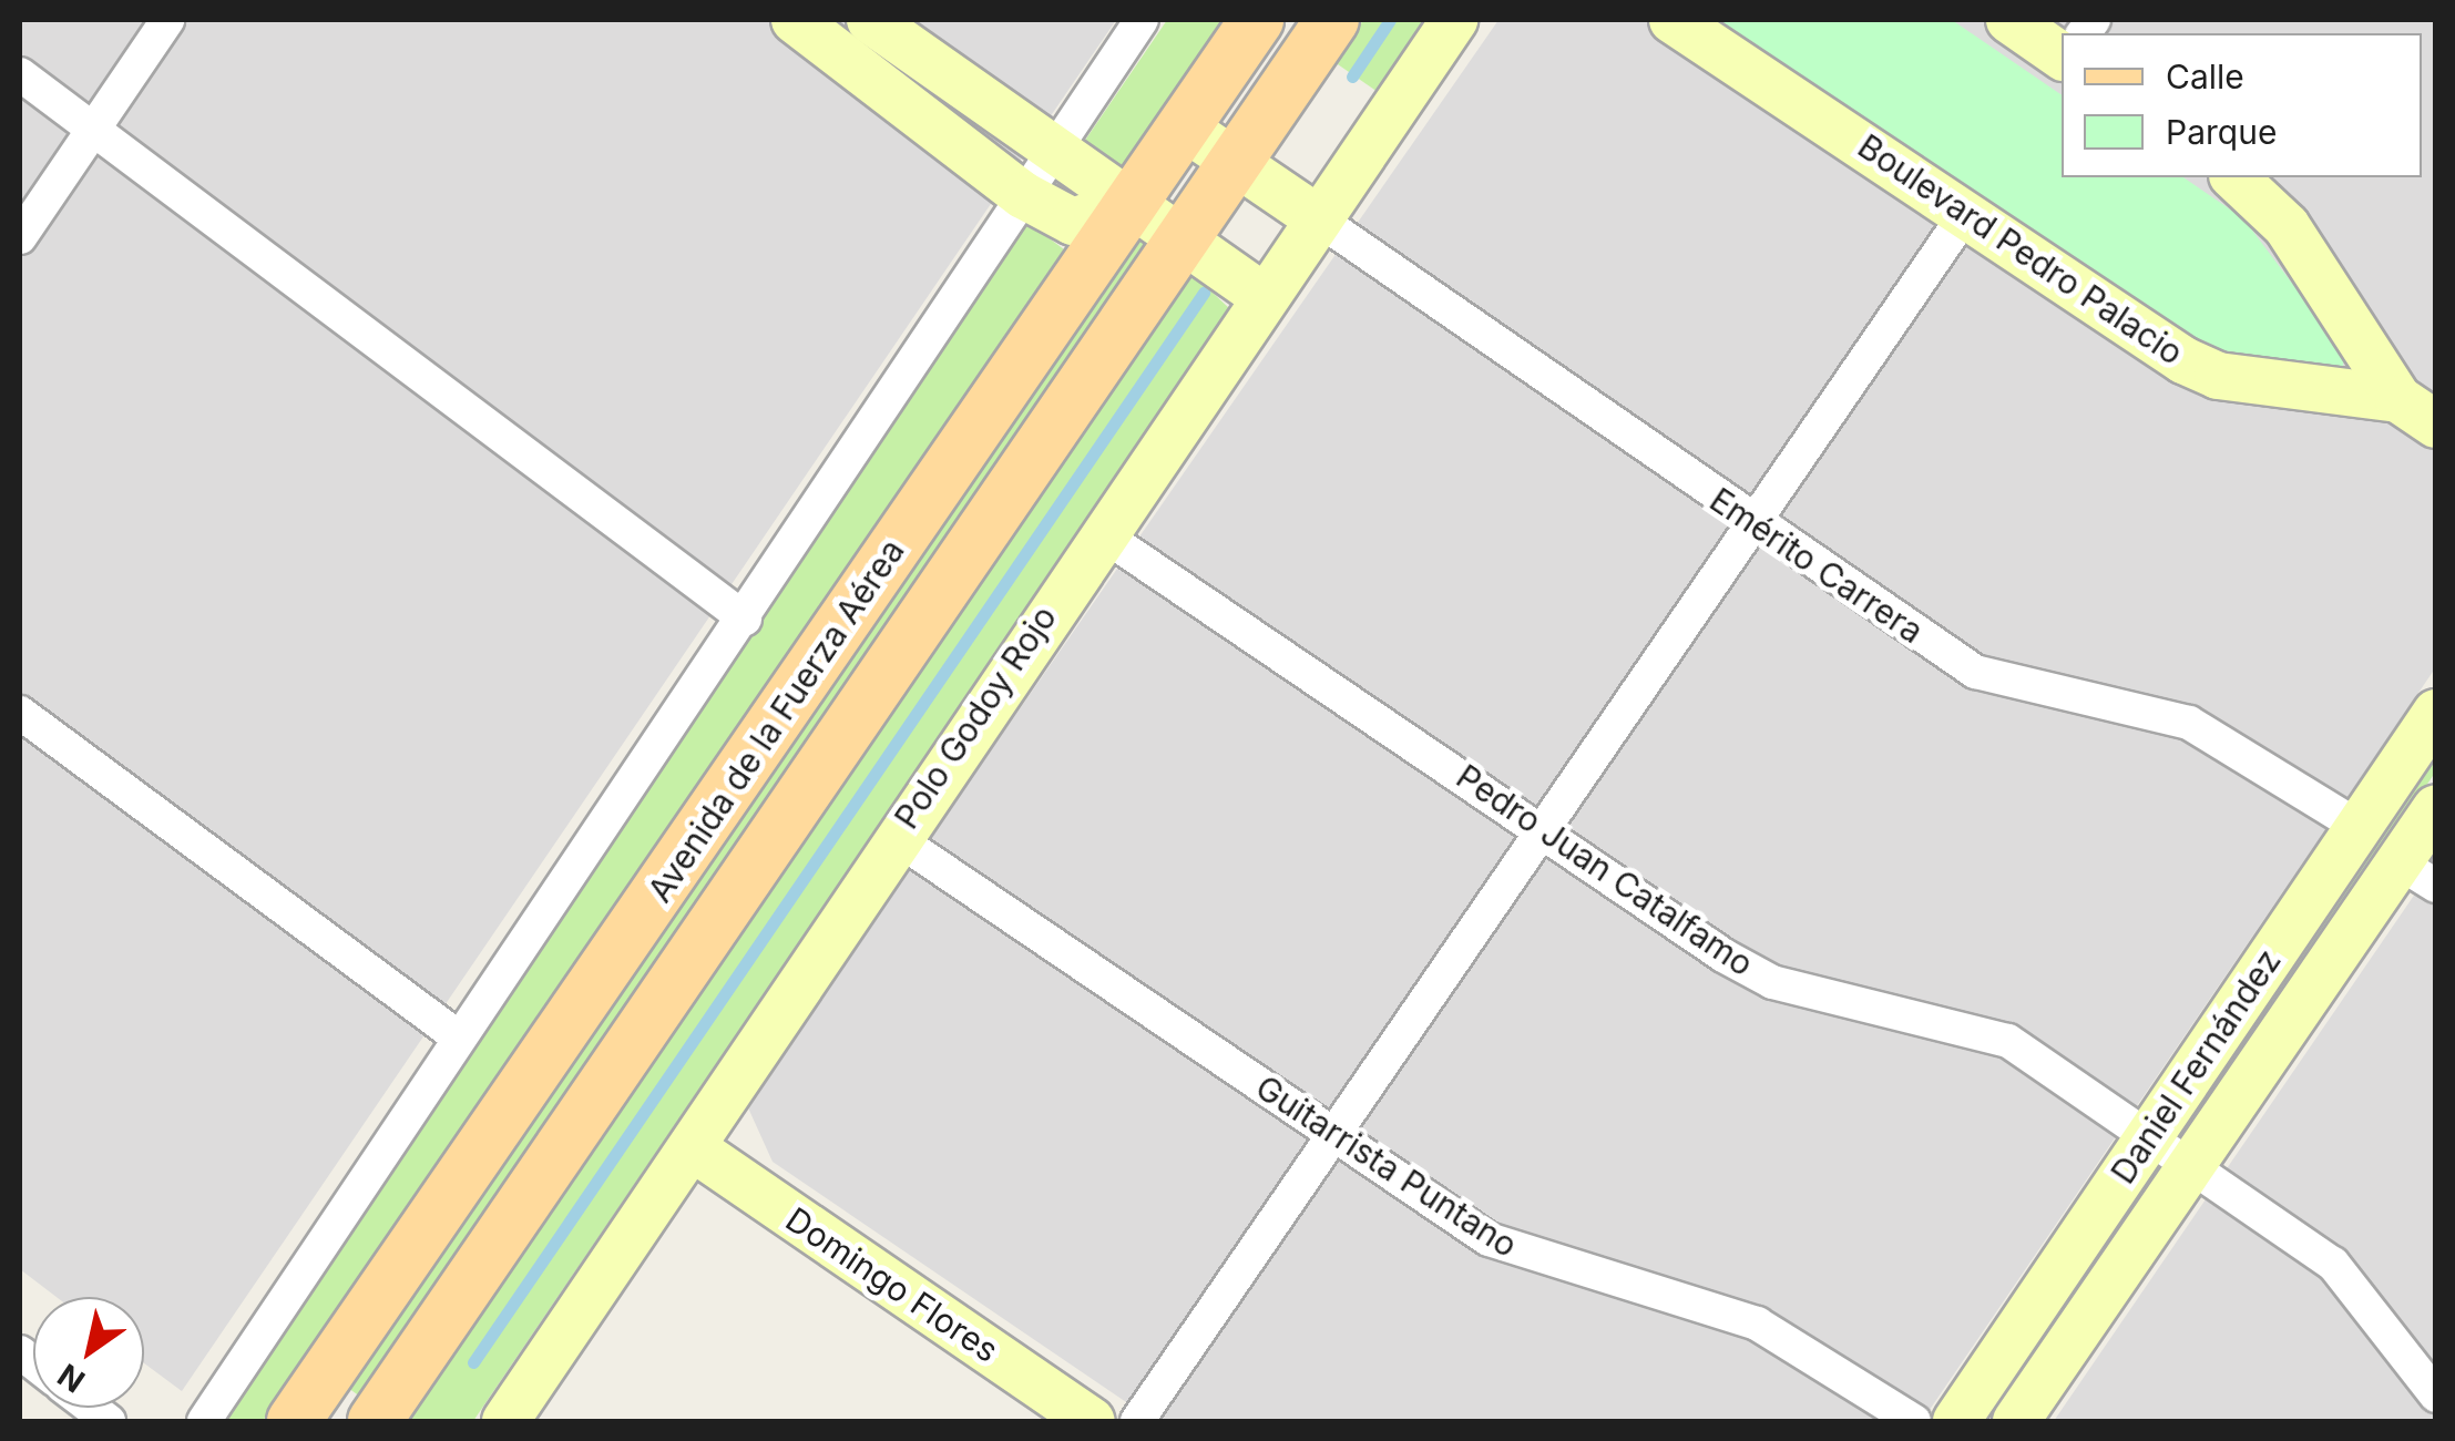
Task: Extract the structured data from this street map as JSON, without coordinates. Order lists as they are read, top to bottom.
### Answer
{
  "streets": {
    "main road": ["Avenida de la Fuerza Aérea"],
    "street": [
      "Boulevard Pedro Palacio",
      "Emérito Carrera",
      "Polo Godoy Rojo",
      "Pedro Juan Catalfamo",
      "Daniel Fernández",
      "Guitarrista Puntano",
      "Domingo Flores"
    ]
  },
  "crossings": [
    ["Emérito Carrera", "Polo Godoy Rojo"],
    ["Emérito Carrera", "Daniel Fernández"],
    ["Polo Godoy Rojo", "Pedro Juan Catalfamo"],
    ["Polo Godoy Rojo", "Guitarrista Puntano"],
    ["Polo Godoy Rojo", "Domingo Flores"],
    ["Pedro Juan Catalfamo", "Daniel Fernández"]
  ],
  "legend": ["Calle", "Parque"],
  "north": "bottom left"
}
